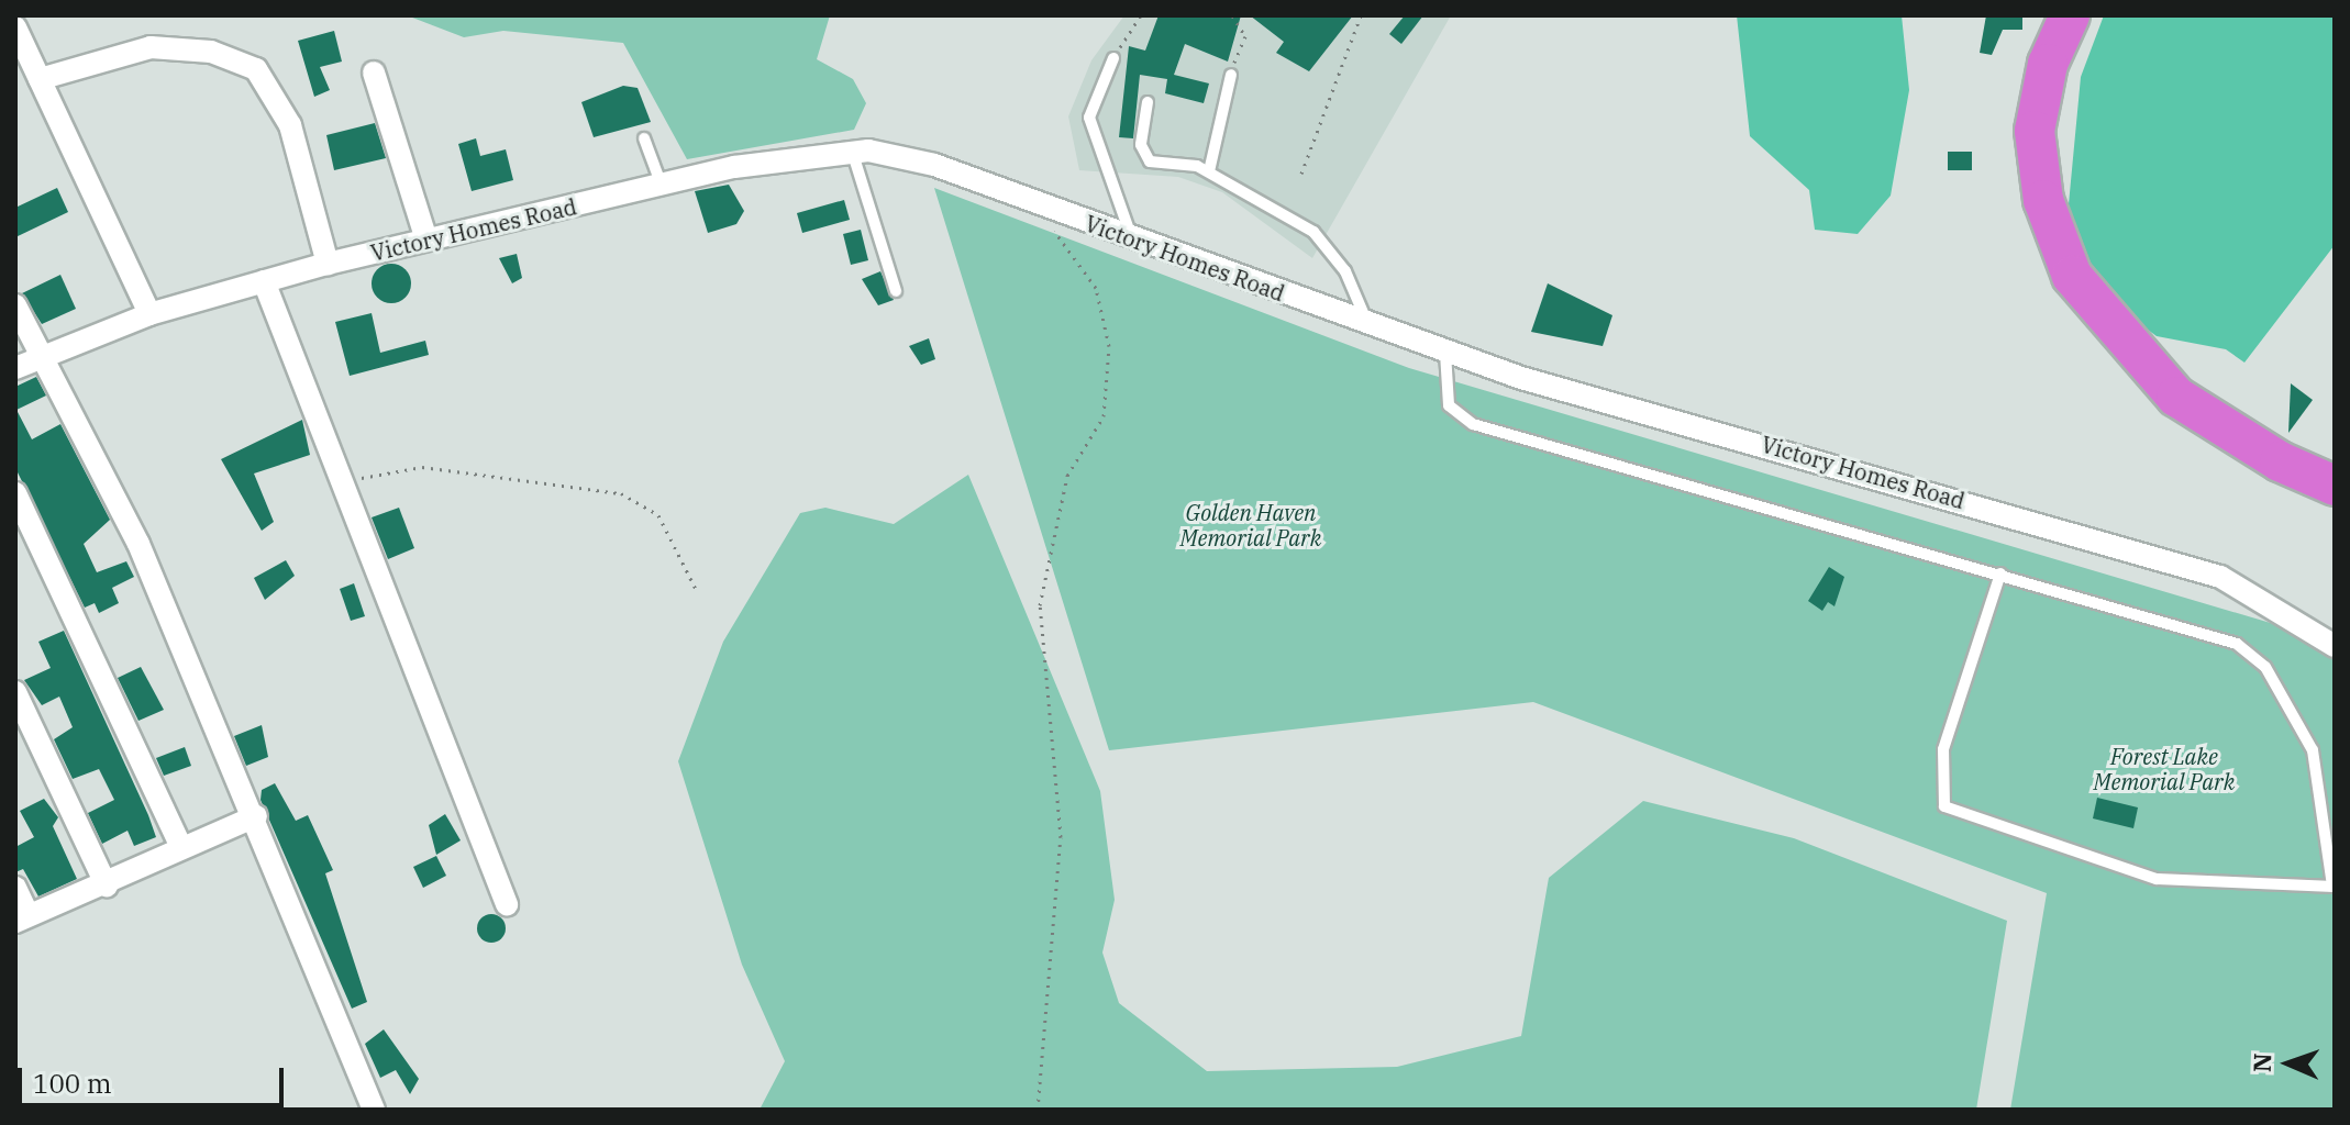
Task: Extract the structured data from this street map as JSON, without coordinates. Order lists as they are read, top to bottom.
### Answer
{
  "streets": {
    "street": ["Victory Homes Road"]
  },
  "parks": ["Golden Haven Memorial Park", "Forest Lake Memorial Park"],
  "scale_bar": "100 m",
  "north": "left"
}
